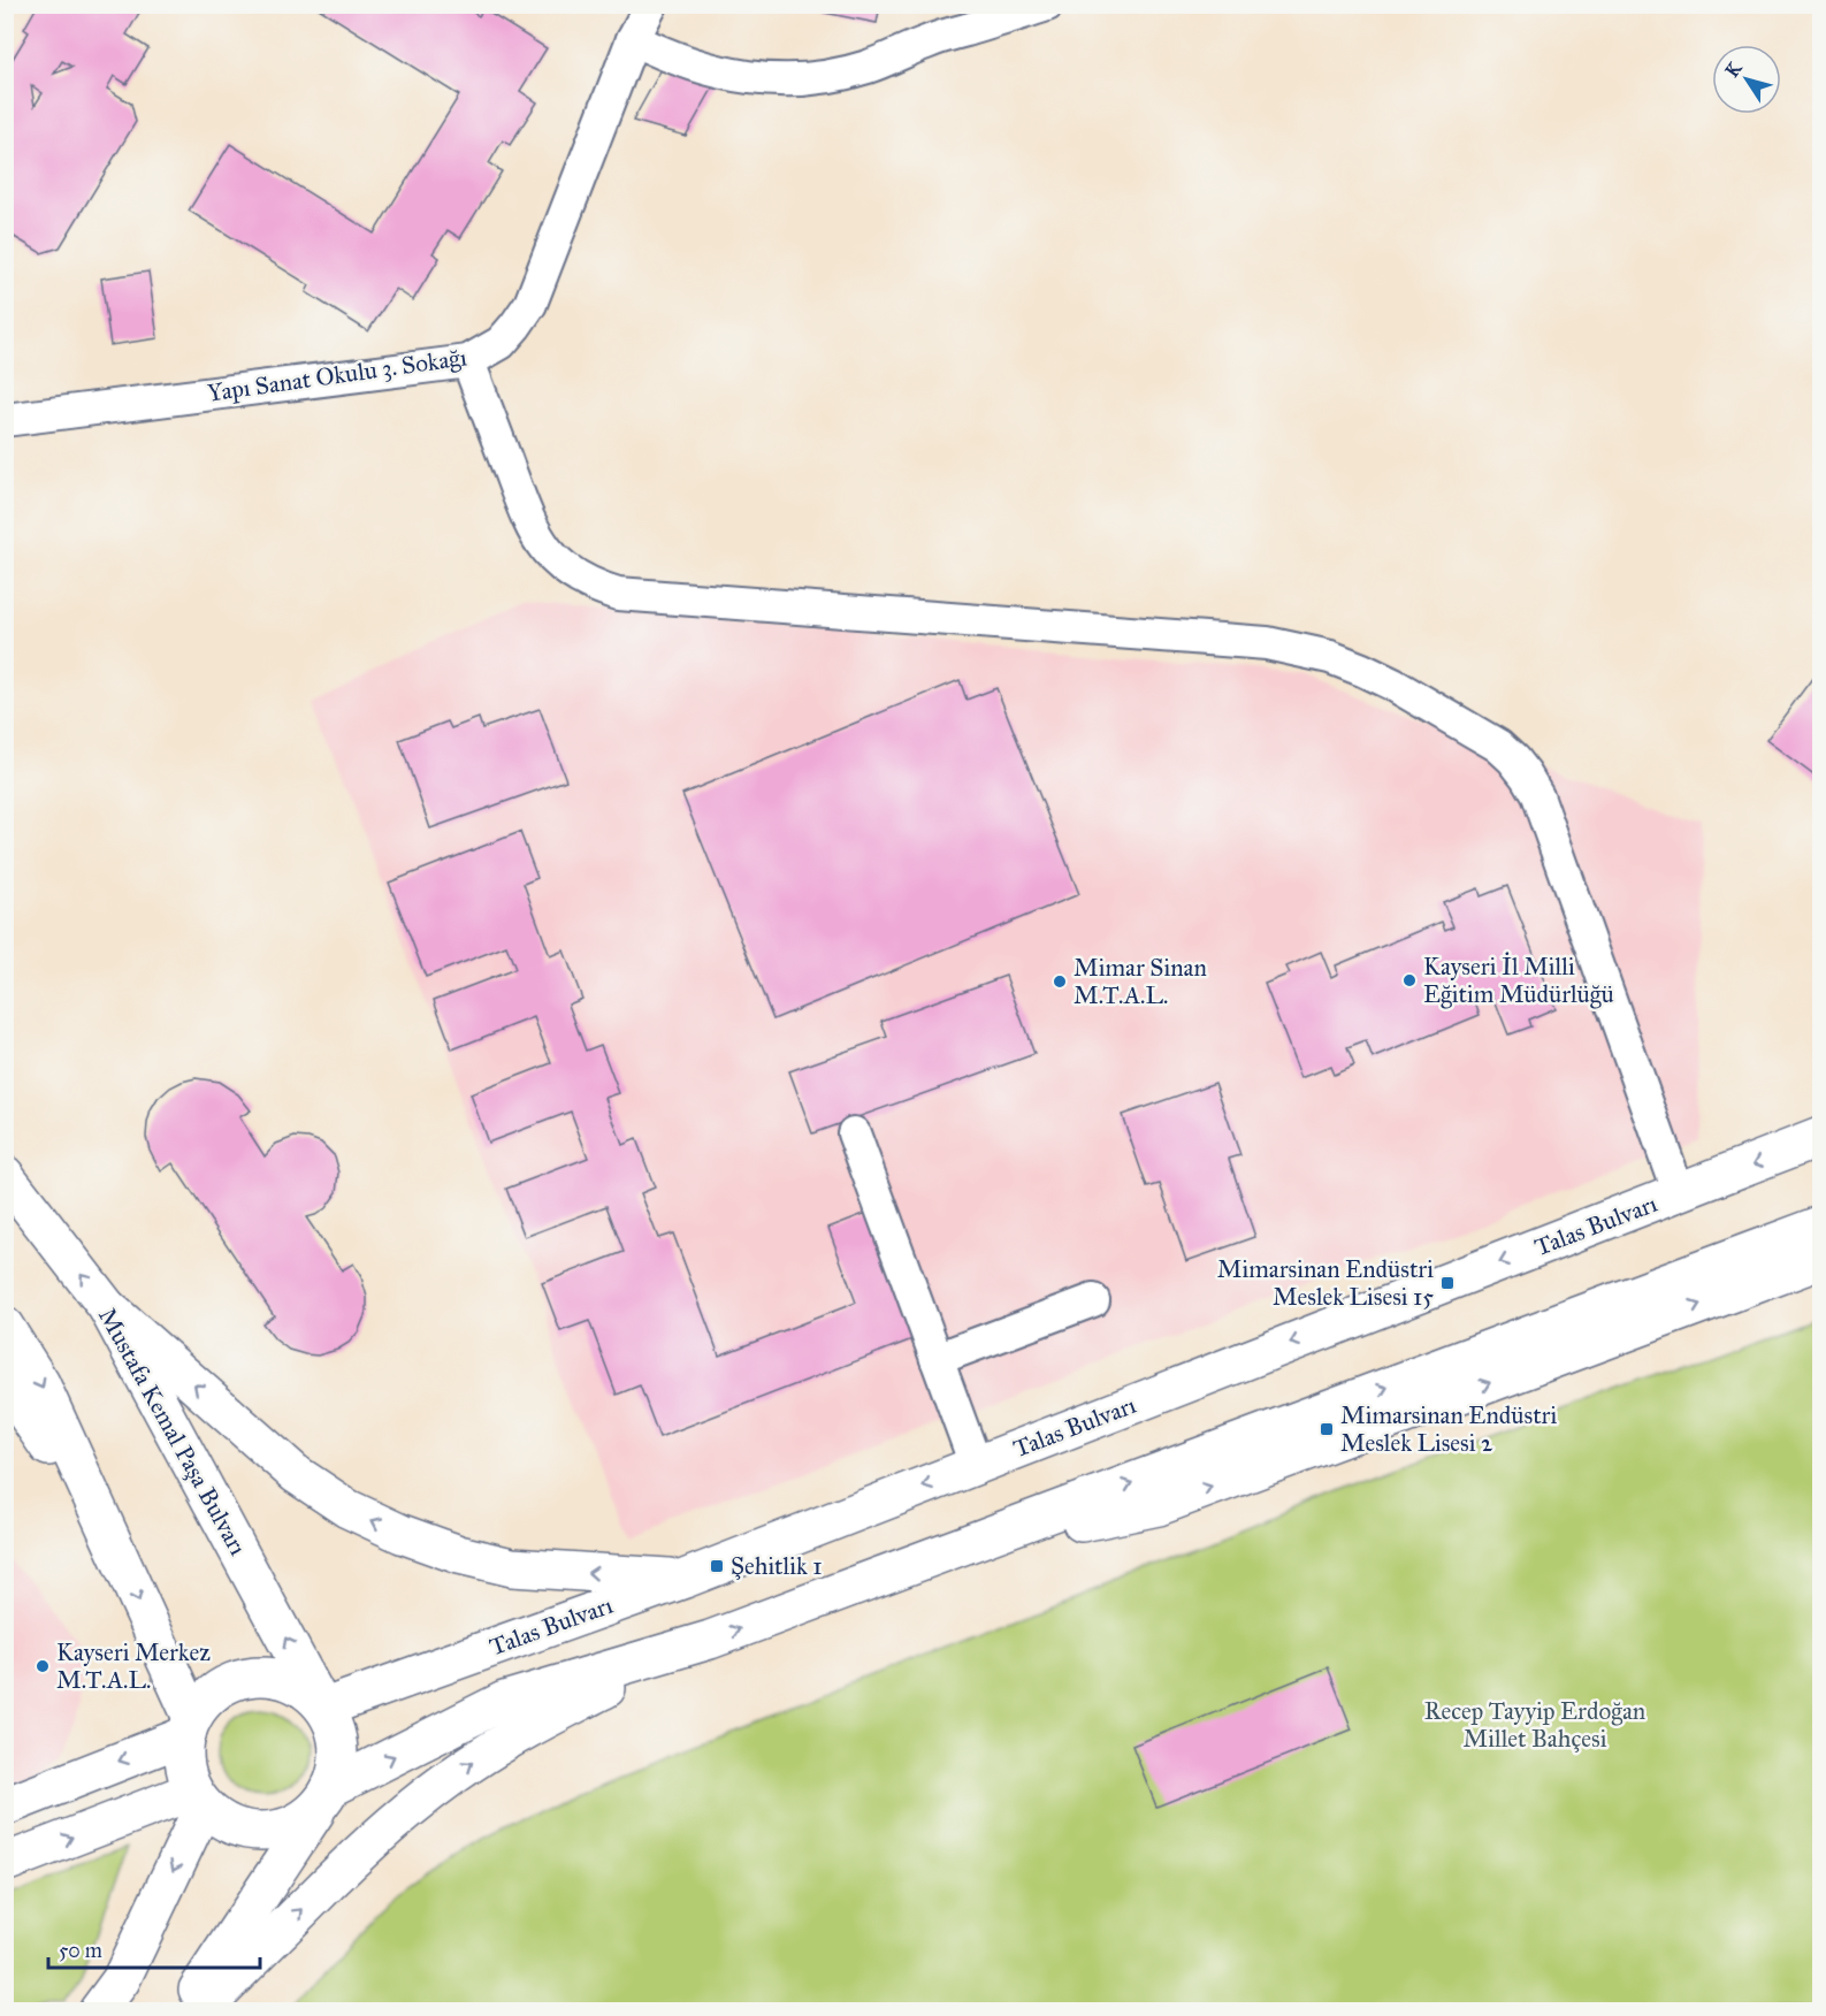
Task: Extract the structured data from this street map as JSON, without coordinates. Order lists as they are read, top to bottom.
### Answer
{
  "streets": {
    "main road": ["Talas Bulvarı", "Mustafa Kemal Paşa Bulvarı"],
    "street": ["Yapı Sanat Okulu 3. Sokağı"]
  },
  "crossings": [
    ["Talas Bulvarı", "Mustafa Kemal Paşa Bulvarı"]
  ],
  "parks": ["Recep Tayyip Erdoğan Millet Bahçesi"],
  "places": {
    "other": ["Kayseri İl Milli Eğitim Müdürlüğü", "Mimar Sinan M.T.A.L.", "Kayseri Merkez M.T.A.L."],
    "transit": ["Mimarsinan Endüstri Meslek Lisesi 15", "Mimarsinan Endüstri Meslek Lisesi 2", "Şehitlik 1"]
  },
  "scale_bar": "50 m",
  "north": "top left"
}
